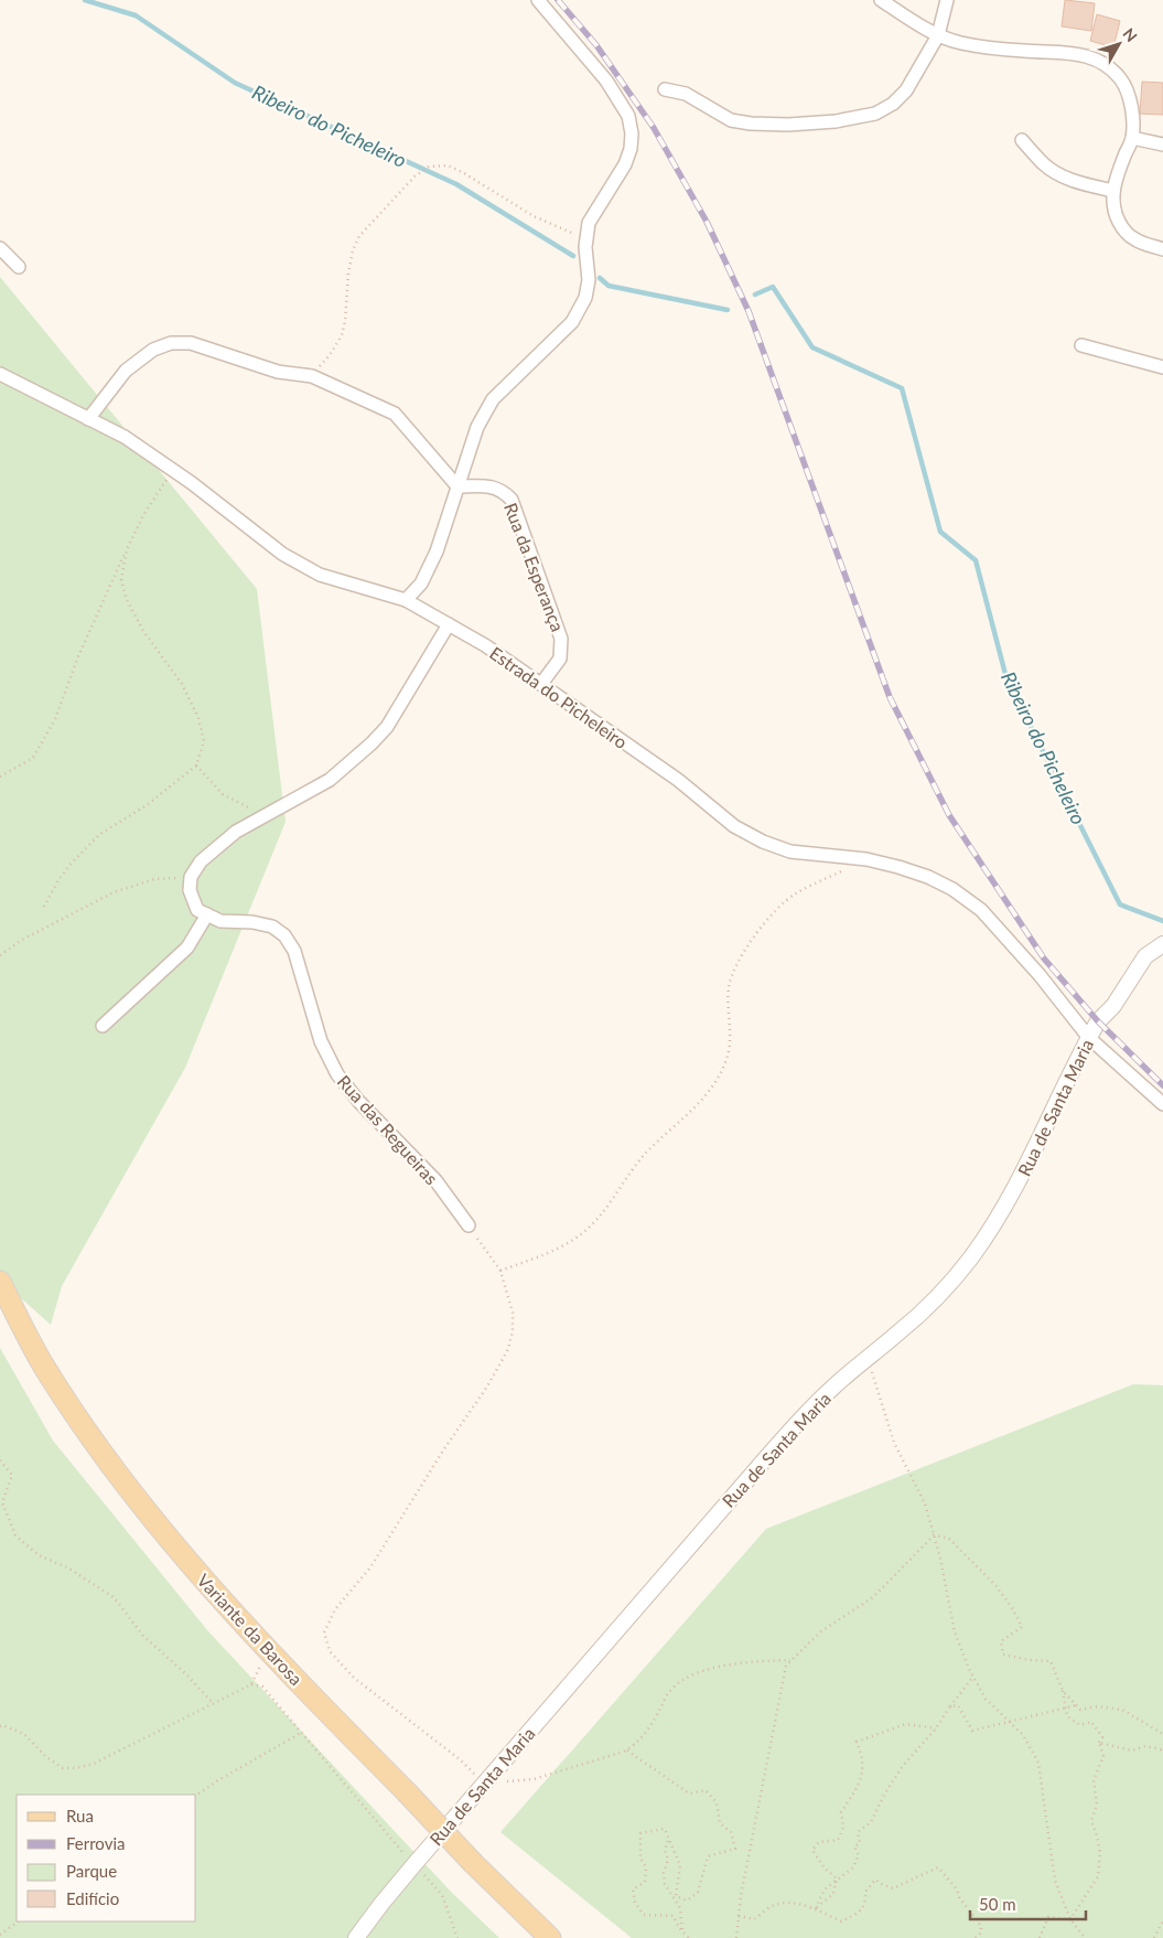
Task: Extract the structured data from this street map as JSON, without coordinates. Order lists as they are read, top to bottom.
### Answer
{
  "streets": {
    "main road": ["Variante da Barosa"],
    "street": [
      "Rua da Esperança",
      "Estrada do Picheleiro",
      "Rua de Santa Maria",
      "Rua das Regueiras"
    ]
  },
  "crossings": [
    ["Rua da Esperança", "Estrada do Picheleiro"],
    ["Estrada do Picheleiro", "Rua de Santa Maria"]
  ],
  "water": ["Ribeiro do Picheleiro"],
  "legend": [
    "Rua",
    "Ferrovia",
    "Parque",
    "Edifício"
  ],
  "scale_bar": "50 m",
  "north": "top right"
}
